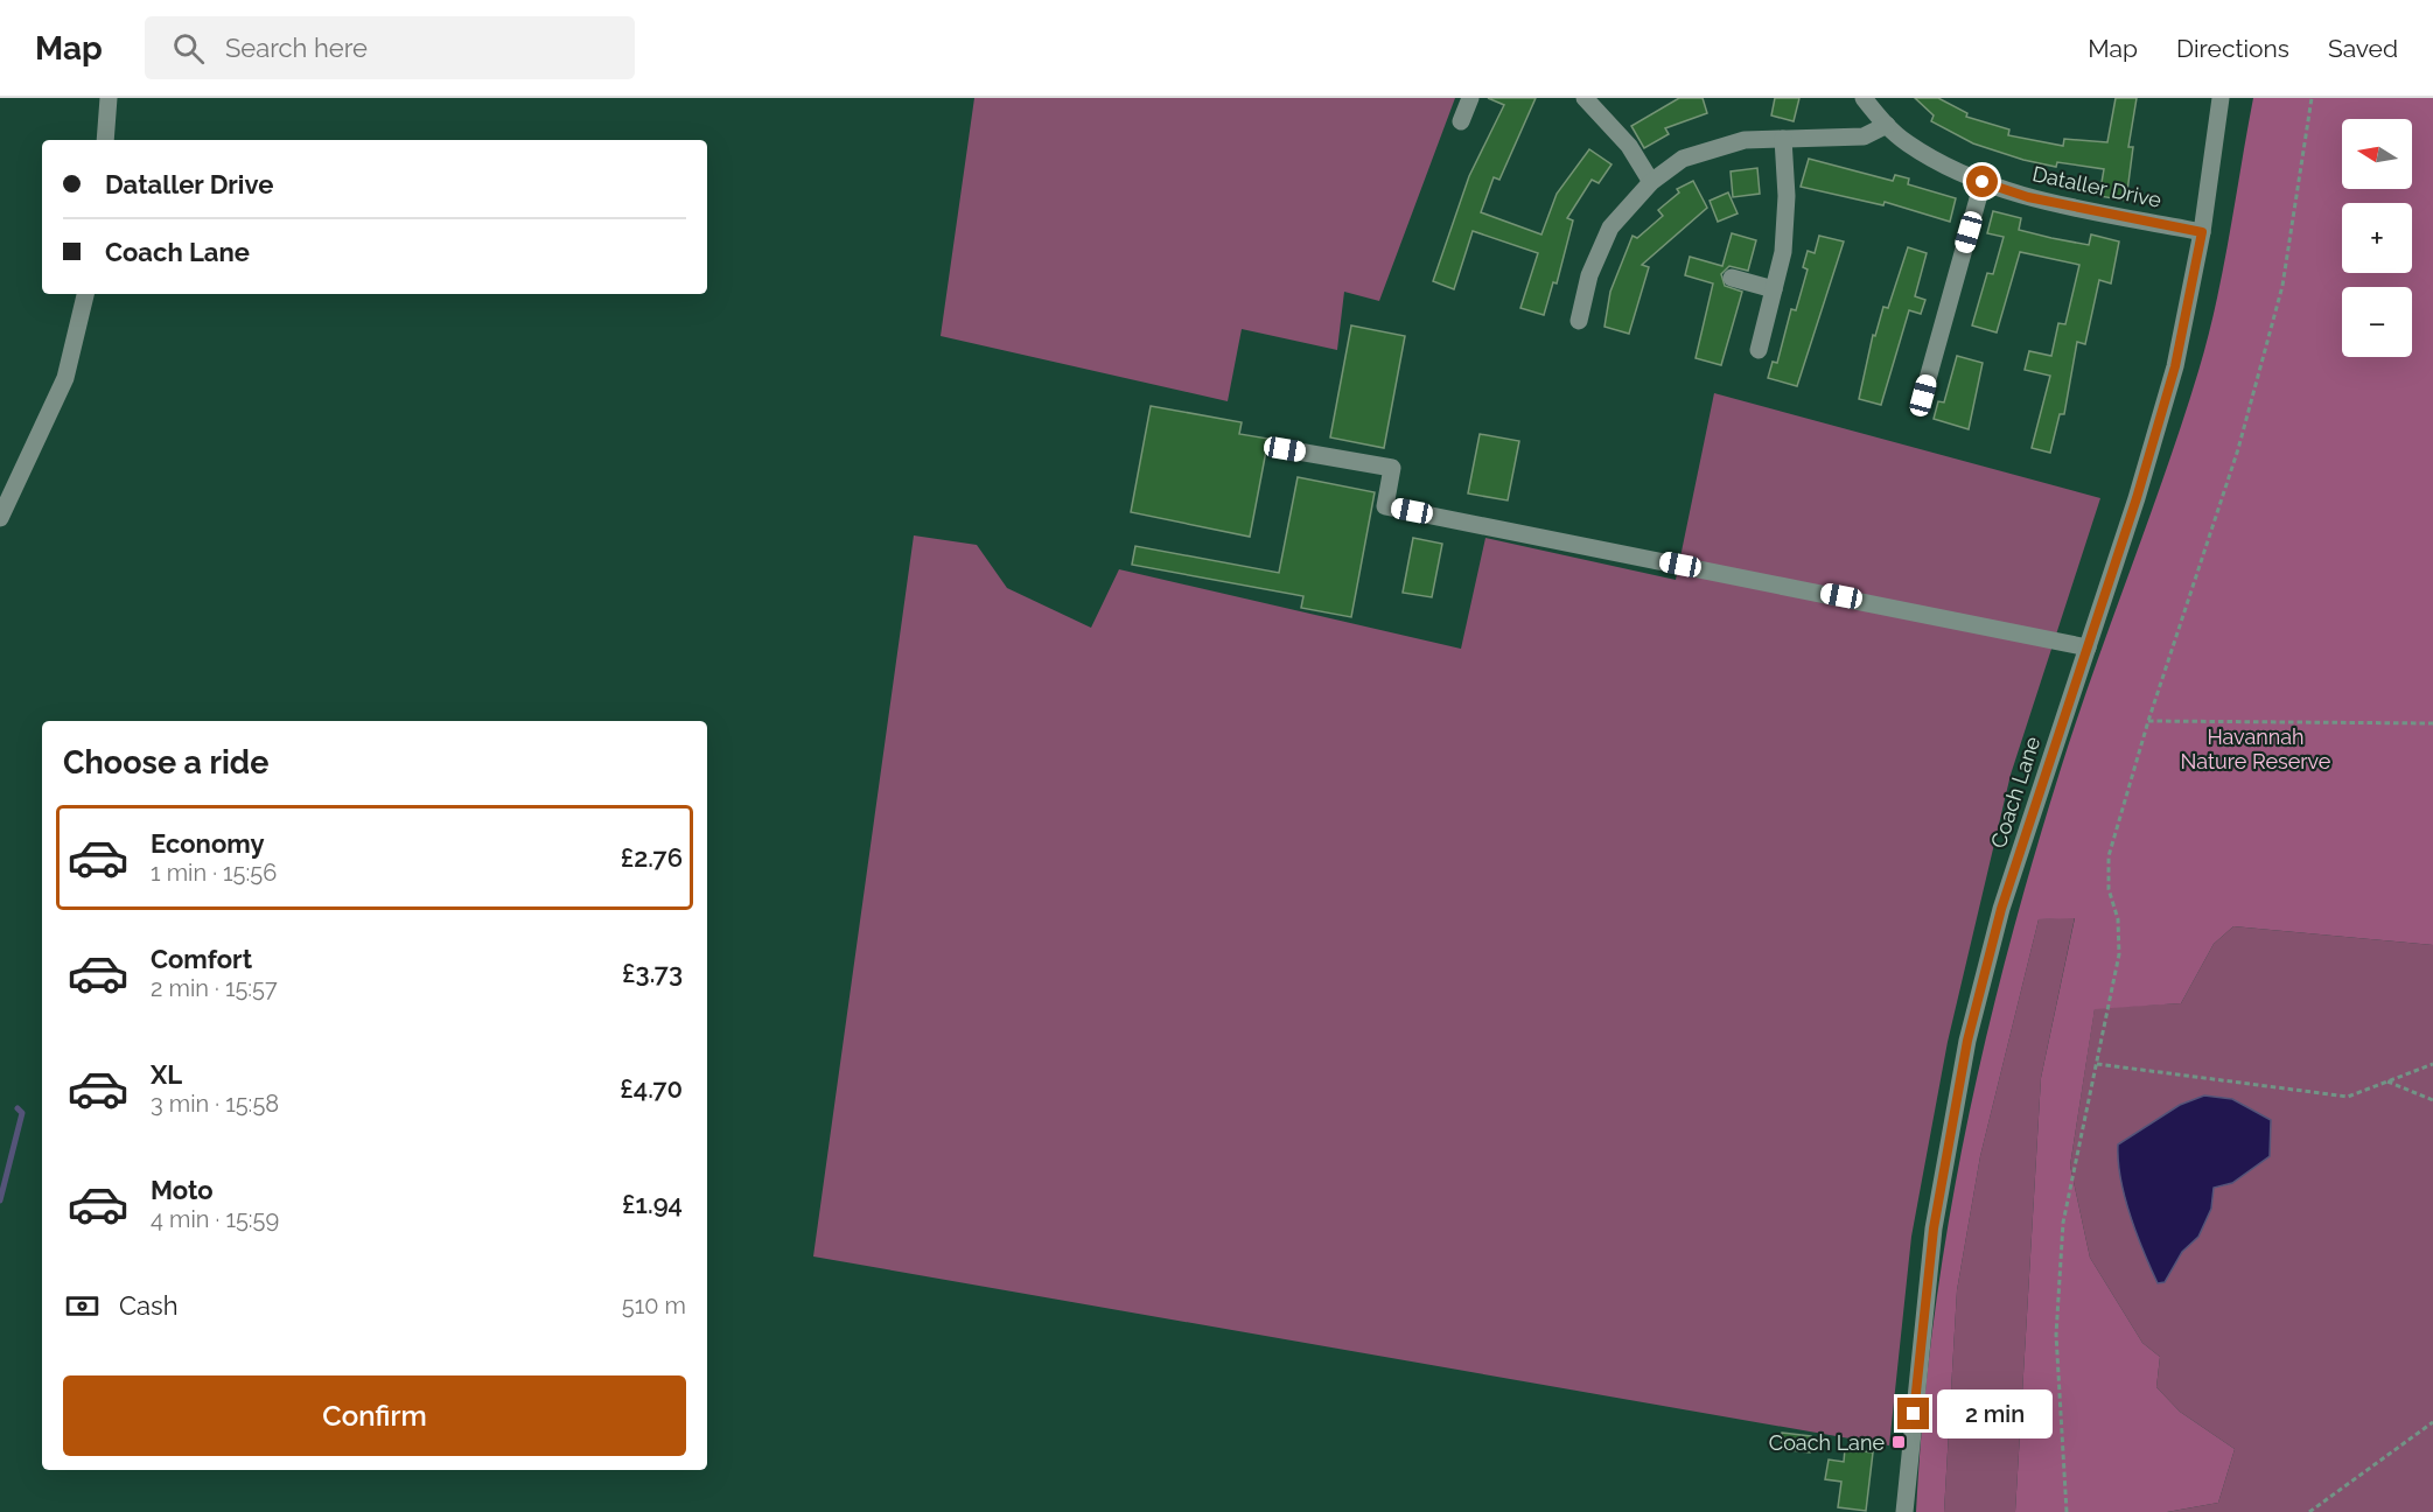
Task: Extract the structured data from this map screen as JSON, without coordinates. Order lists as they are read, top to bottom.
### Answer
{
  "streets": {
    "street": ["Dataller Drive", "Coach Lane"]
  },
  "crossings": [
    ["Dataller Drive", "Coach Lane"]
  ],
  "parks": ["Havannah Nature Reserve"],
  "places": {
    "transit": ["Coach Lane"]
  },
  "north": "left",
  "page": {
    "header": "Map",
    "search": "Search here",
    "nav": ["Map", "Directions", "Saved"],
    "map_buttons": ["+", "−"],
    "banner": ["Dataller Drive", "Coach Lane"],
    "heading": "Choose a ride",
    "list": [
      {
        "name": "Economy",
        "note": "1 min · 15:56",
        "value": "£2.76"
      },
      {
        "name": "Comfort",
        "note": "2 min · 15:57",
        "value": "£3.73"
      },
      {
        "name": "XL",
        "note": "3 min · 15:58",
        "value": "£4.70"
      },
      {
        "name": "Moto",
        "note": "4 min · 15:59",
        "value": "£1.94"
      }
    ],
    "pay": ["Cash", "510 m"],
    "buttons": "Confirm",
    "bubble": "2 min"
  }
}
